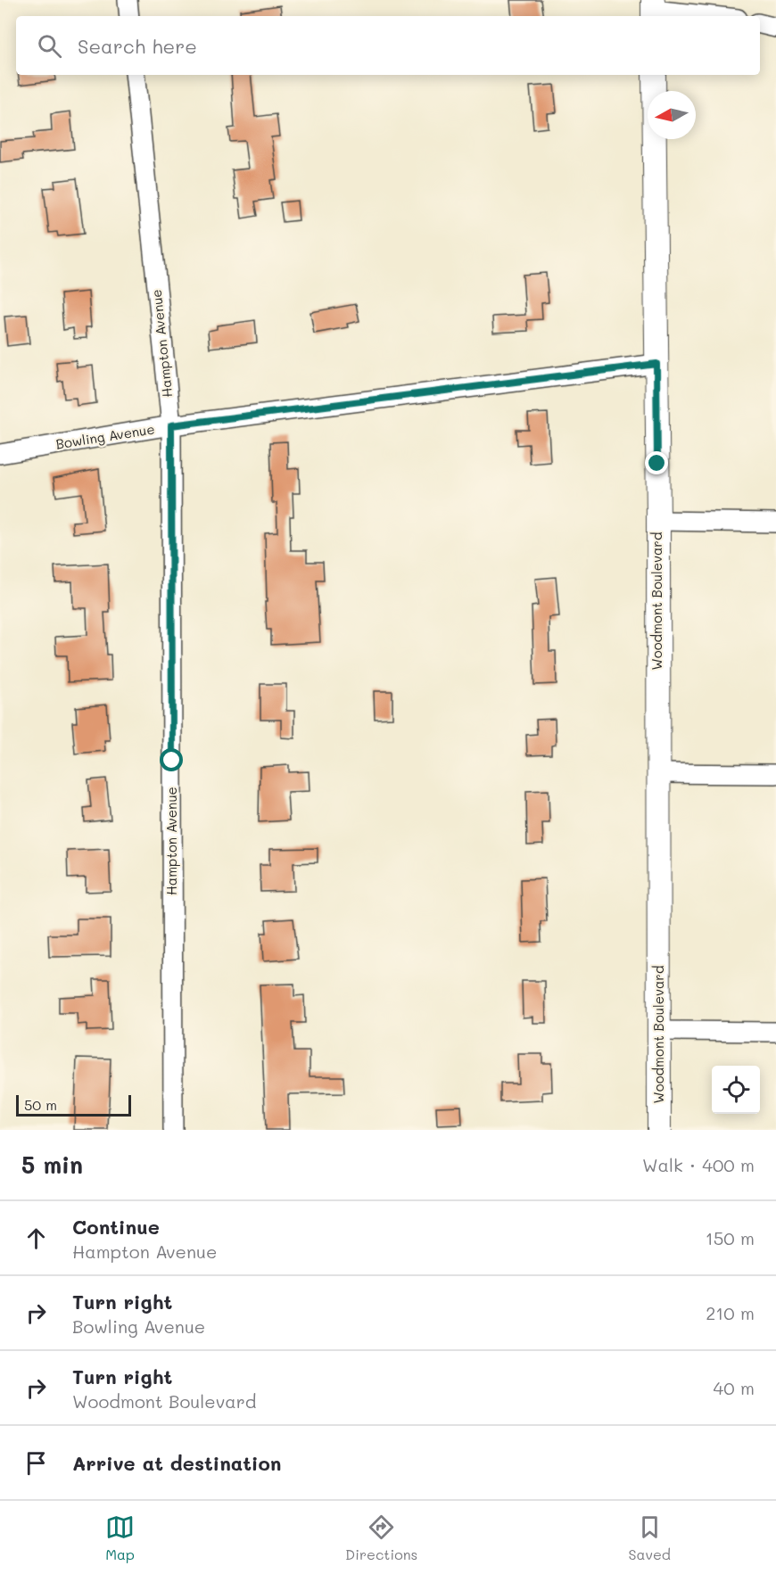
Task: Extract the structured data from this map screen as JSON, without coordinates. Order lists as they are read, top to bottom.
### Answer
{
  "streets": {
    "main road": ["Woodmont Boulevard"],
    "street": ["Hampton Avenue", "Bowling Avenue"]
  },
  "crossings": [
    ["Hampton Avenue", "Bowling Avenue"],
    ["Bowling Avenue", "Woodmont Boulevard"]
  ],
  "scale_bar": "50 m",
  "north": "left",
  "page": {
    "search": "Search here",
    "scale": "50 m",
    "heading": ["5 min", "Walk · 400 m"],
    "list": [
      ["Continue", "Hampton Avenue", "150 m"],
      ["Turn right", "Bowling Avenue", "210 m"],
      ["Turn right", "Woodmont Boulevard", "40 m"],
      "Arrive at destination"
    ],
    "nav": ["Map", "Directions", "Saved"]
  }
}
